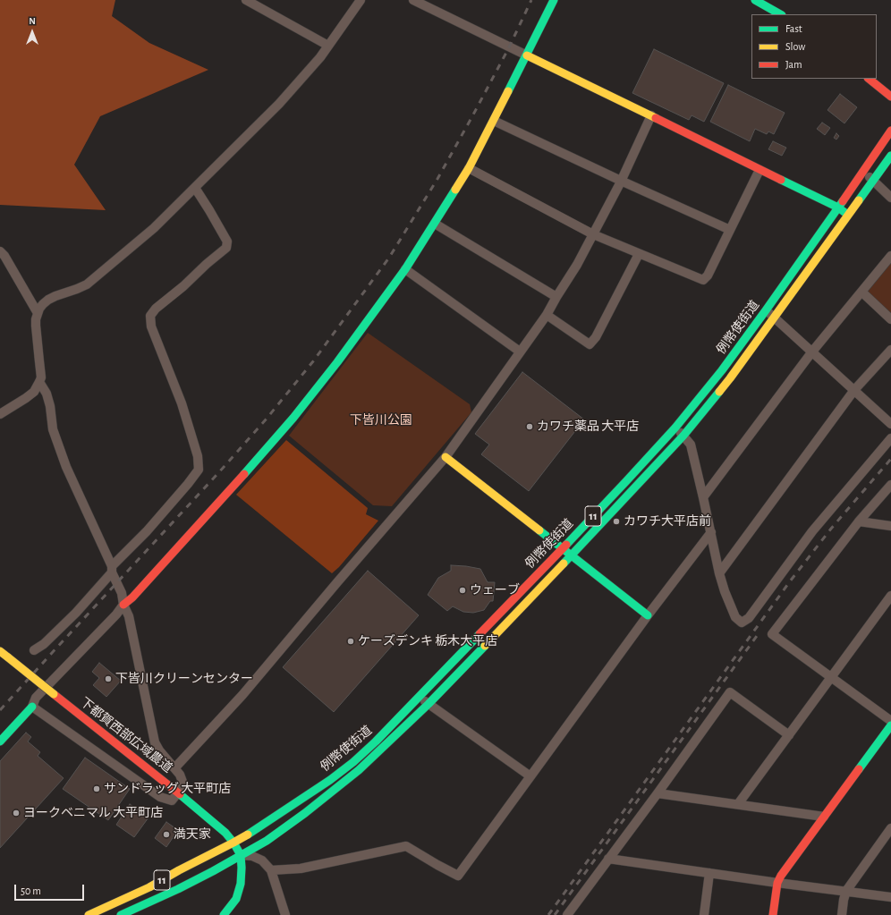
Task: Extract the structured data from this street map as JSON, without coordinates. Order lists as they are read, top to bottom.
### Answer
{
  "streets": {
    "main road": ["例幣使街道", "11", "下都賀西部広域農道"]
  },
  "crossings": [
    ["例幣使街道", "11"],
    ["例幣使街道", "下都賀西部広域農道"],
    ["11", "下都賀西部広域農道"]
  ],
  "parks": ["下皆川公園"],
  "places": [
    "カワチ薬品 大平店",
    "カワチ大平店前",
    "ウェーブ",
    "ケーズデンキ 栃木大平店",
    "下皆川クリーンセンター",
    "サンドラッグ 大平町店",
    "ヨークベニマル 大平町店",
    "満天家"
  ],
  "legend": ["Fast", "Slow", "Jam"],
  "scale_bar": "50 m",
  "north": "top"
}
